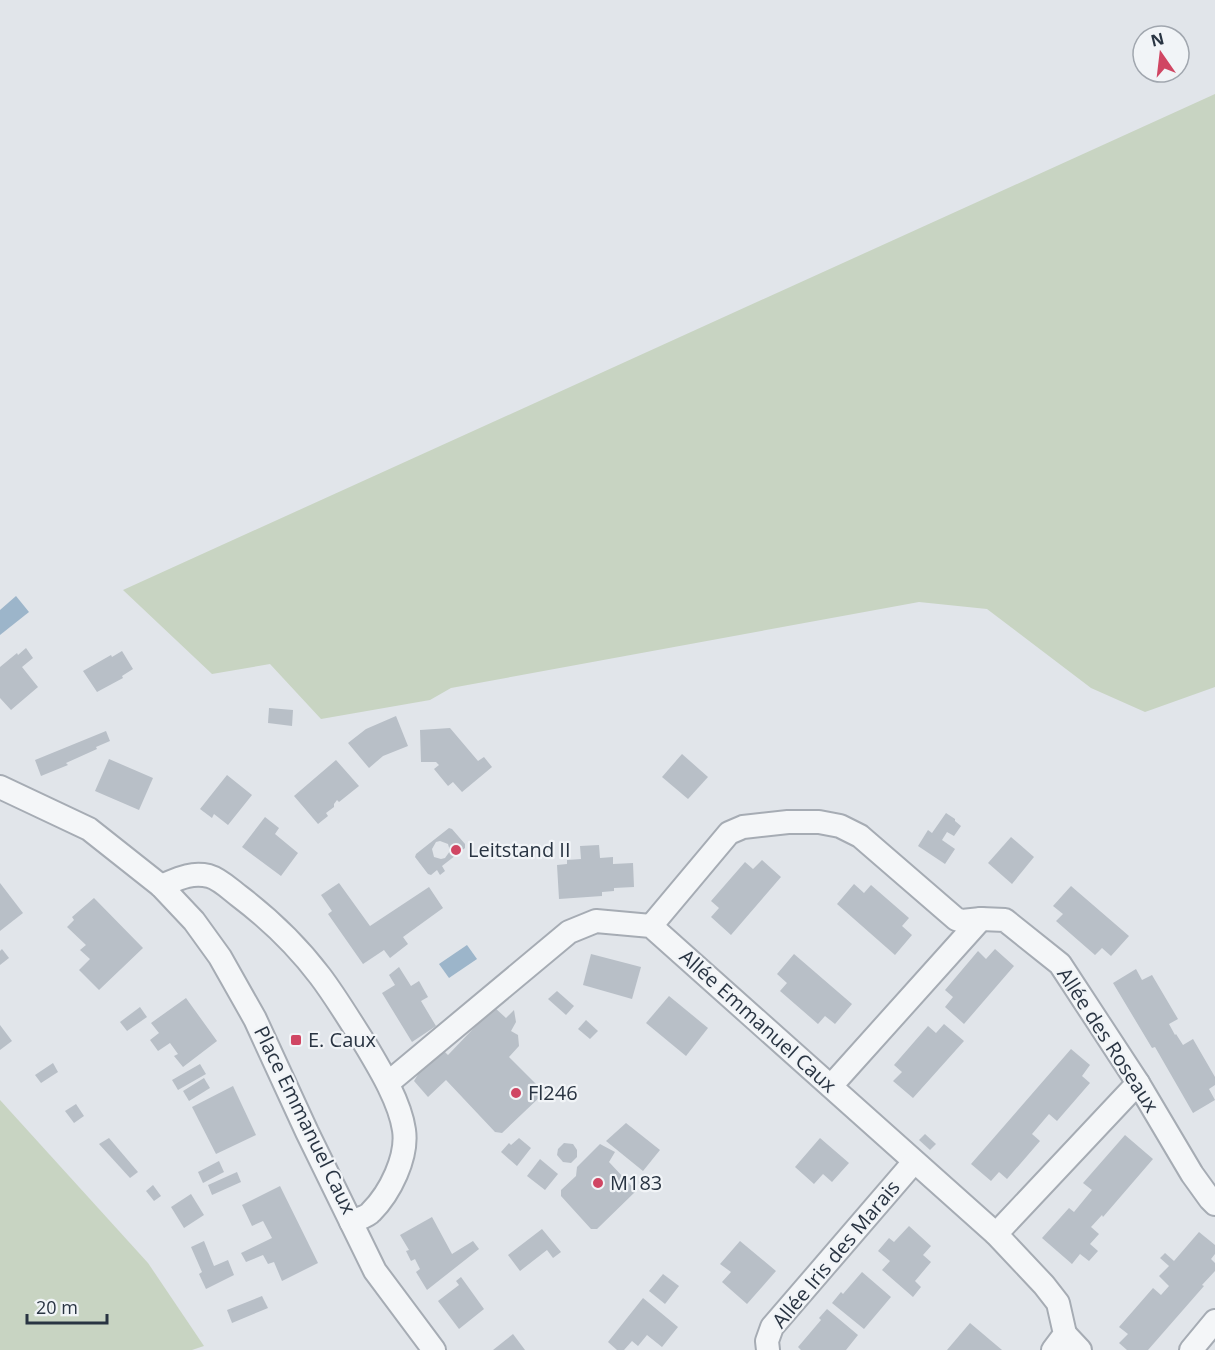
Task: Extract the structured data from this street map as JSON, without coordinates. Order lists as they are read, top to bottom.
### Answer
{
  "streets": {
    "street": [
      "Allée Emmanuel Caux",
      "Allée des Roseaux",
      "Place Emmanuel Caux",
      "Allée Iris des Marais"
    ]
  },
  "crossings": [
    ["Allée Emmanuel Caux", "Allée des Roseaux"],
    ["Allée Emmanuel Caux", "Allée Iris des Marais"]
  ],
  "places": {
    "other": ["Leitstand II", "Fl246", "M183"],
    "transit": ["E. Caux"]
  },
  "scale_bar": "20 m",
  "north": "top"
}
